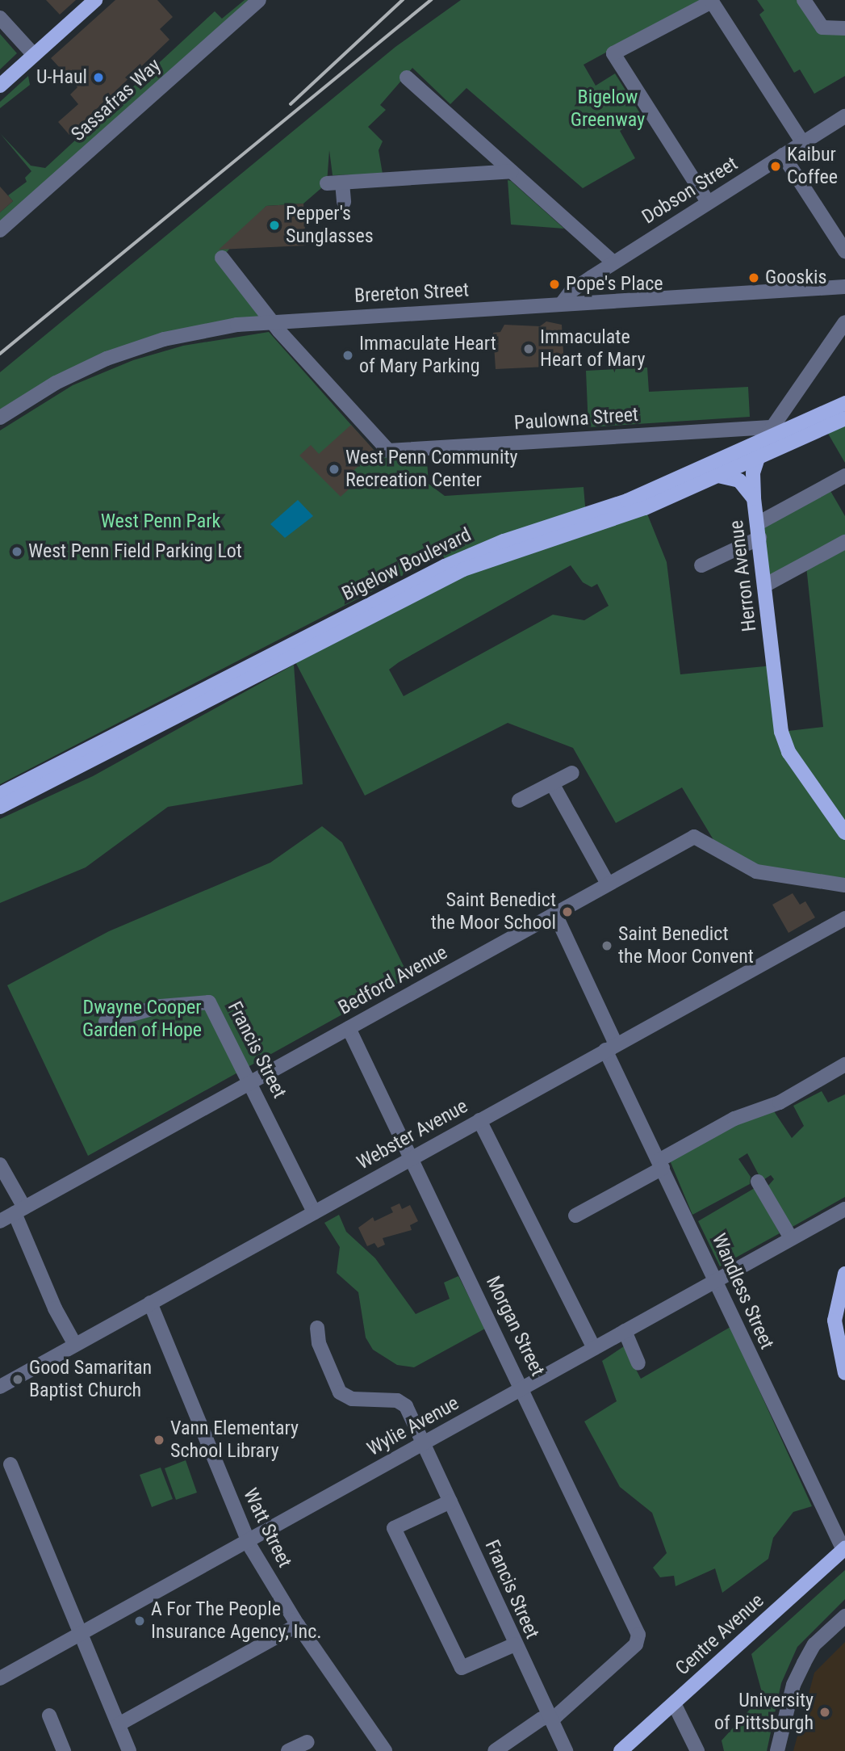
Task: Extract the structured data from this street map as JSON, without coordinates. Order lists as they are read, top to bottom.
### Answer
{
  "streets": {
    "main road": ["Bigelow Boulevard", "Herron Avenue", "Centre Avenue"],
    "street": [
      "Sassafras Way",
      "Dobson Street",
      "Brereton Street",
      "Paulowna Street",
      "Bedford Avenue",
      "Francis Street",
      "Webster Avenue",
      "Wandless Street",
      "Morgan Street",
      "Wylie Avenue",
      "Watt Street"
    ]
  },
  "crossings": [
    ["Dobson Street", "Brereton Street"],
    ["Brereton Street", "Paulowna Street"],
    ["Paulowna Street", "Bigelow Boulevard"],
    ["Paulowna Street", "Herron Avenue"],
    ["Bigelow Boulevard", "Herron Avenue"],
    ["Bedford Avenue", "Francis Street"],
    ["Bedford Avenue", "Wandless Street"],
    ["Bedford Avenue", "Morgan Street"],
    ["Francis Street", "Webster Avenue"],
    ["Francis Street", "Morgan Street"],
    ["Francis Street", "Wylie Avenue"],
    ["Webster Avenue", "Wandless Street"],
    ["Webster Avenue", "Morgan Street"],
    ["Webster Avenue", "Watt Street"],
    ["Wandless Street", "Wylie Avenue"],
    ["Wandless Street", "Centre Avenue"],
    ["Morgan Street", "Wylie Avenue"],
    ["Wylie Avenue", "Watt Street"]
  ],
  "parks": ["Bigelow Greenway", "West Penn Park", "Dwayne Cooper Garden of Hope"],
  "places": [
    "U-Haul",
    "Kaibur Coffee",
    "Pepper's Sunglasses",
    "Gooskis",
    "Pope's Place",
    "Immaculate Heart of Mary",
    "Immaculate Heart of Mary Parking",
    "West Penn Community Recreation Center",
    "West Penn Field Parking Lot",
    "Saint Benedict the Moor School",
    "Saint Benedict the Moor Convent",
    "Good Samaritan Baptist Church",
    "Vann Elementary School Library",
    "A For The People Insurance Agency, Inc.",
    "University of Pittsburgh"
  ]
}
